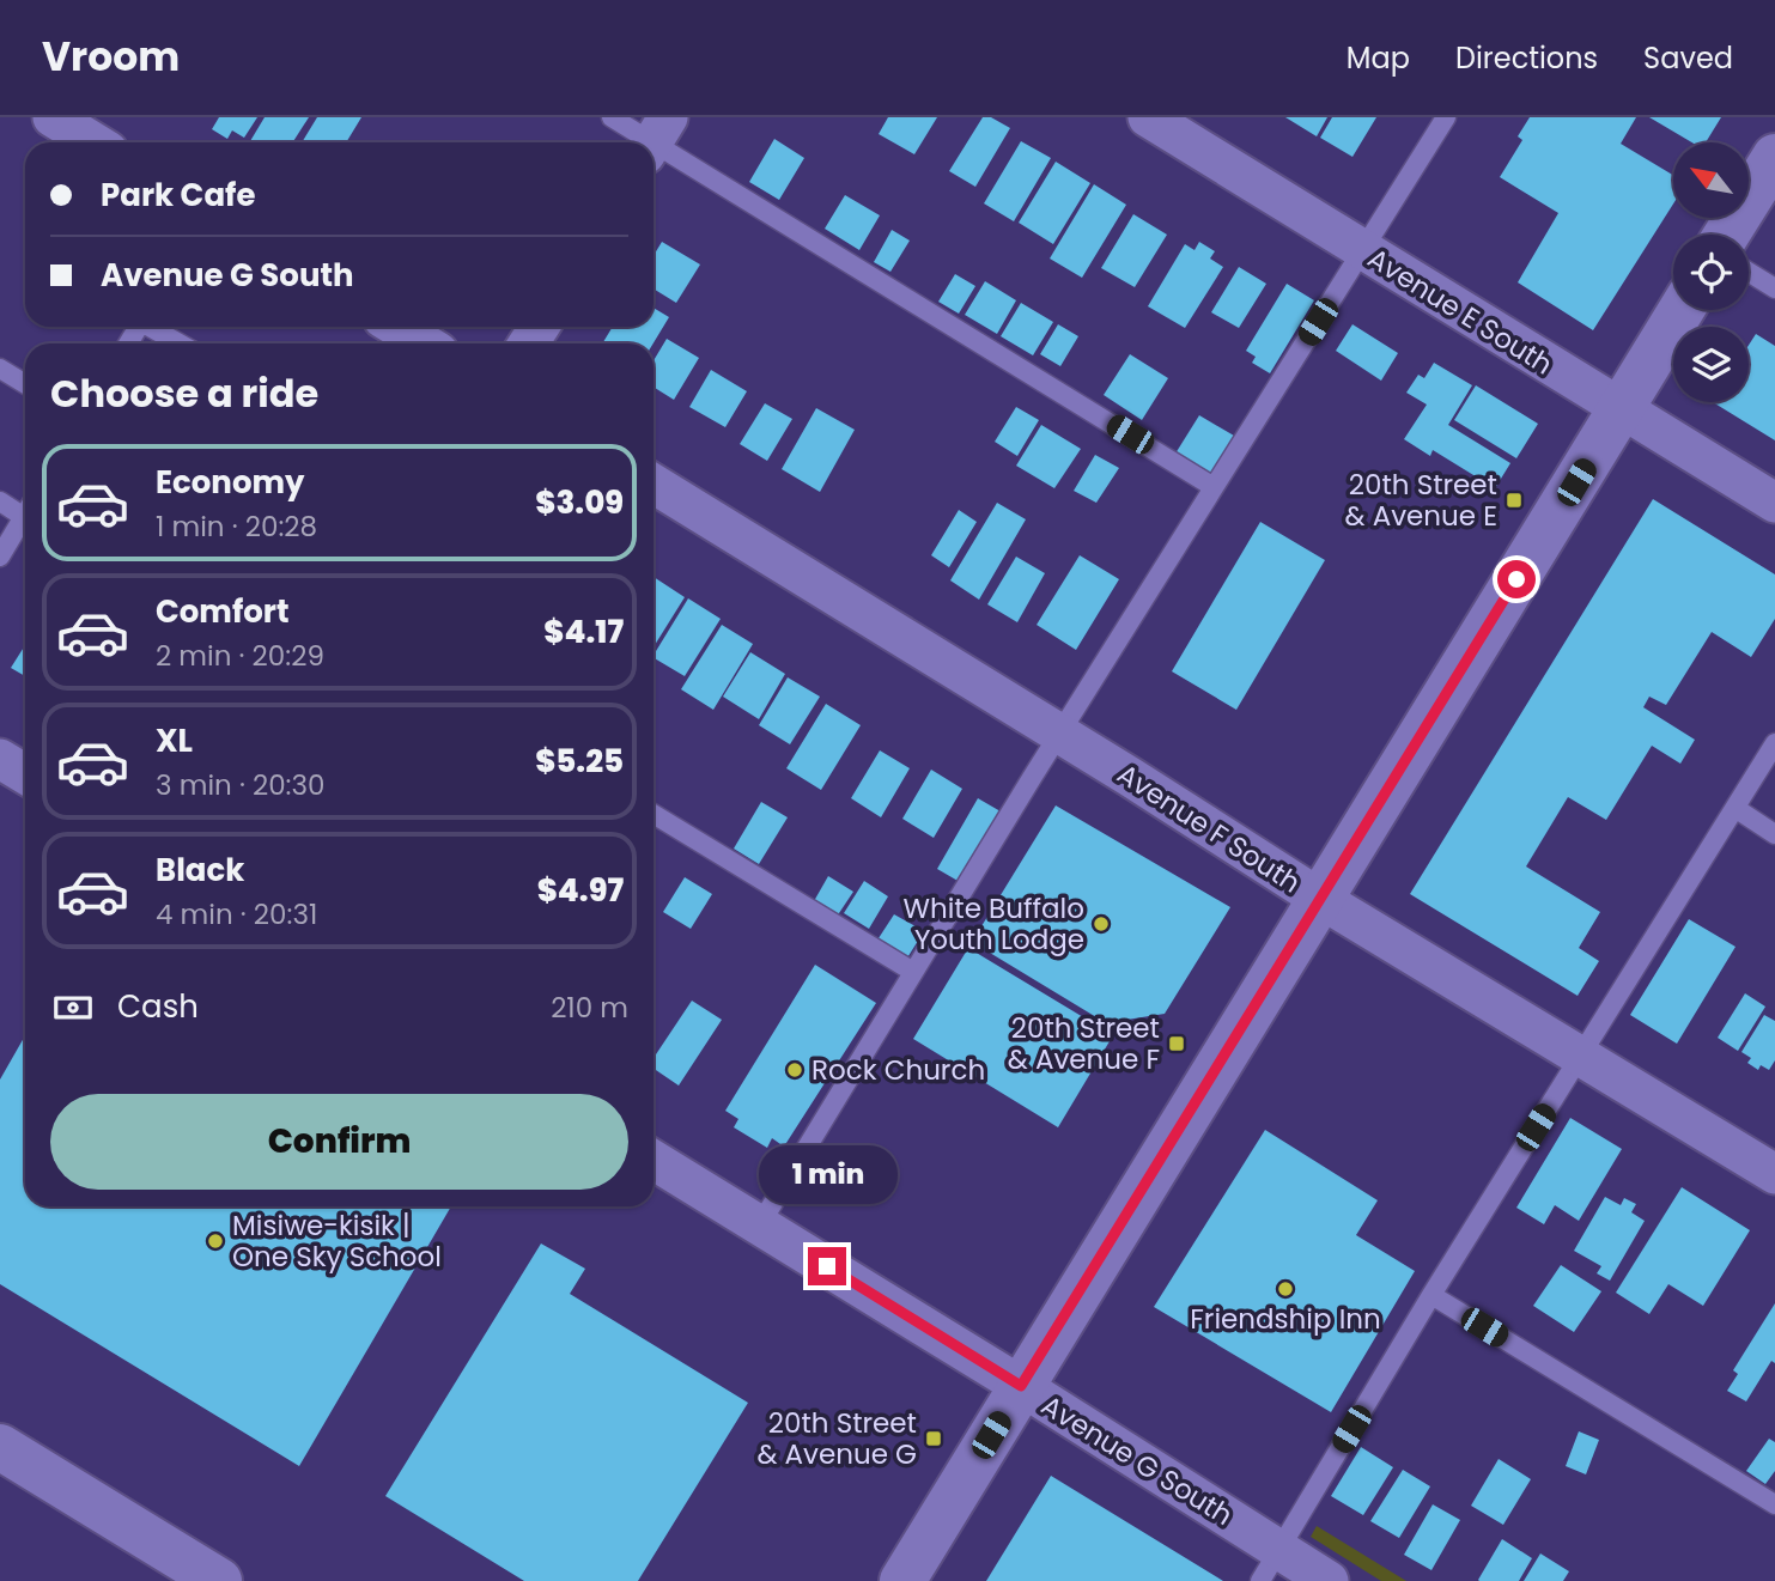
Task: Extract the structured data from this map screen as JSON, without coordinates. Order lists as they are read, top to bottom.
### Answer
{
  "streets": {
    "street": ["Avenue E South", "Avenue F South", "Avenue G South"]
  },
  "places": {
    "transit": ["20th Street & Avenue E", "20th Street & Avenue F", "20th Street & Avenue G"],
    "other": [
      "White Buffalo Youth Lodge",
      "Rock Church",
      "Misiwe-kisik | One Sky School",
      "Friendship Inn"
    ]
  },
  "north": "top left",
  "page": {
    "header": "Vroom",
    "nav": ["Map", "Directions", "Saved"],
    "banner": ["Park Cafe", "Avenue G South"],
    "heading": "Choose a ride",
    "list": [
      {
        "name": "Economy",
        "note": "1 min · 20:28",
        "value": "$3.09"
      },
      {
        "name": "Comfort",
        "note": "2 min · 20:29",
        "value": "$4.17"
      },
      {
        "name": "XL",
        "note": "3 min · 20:30",
        "value": "$5.25"
      },
      {
        "name": "Black",
        "note": "4 min · 20:31",
        "value": "$4.97"
      }
    ],
    "pay": ["Cash", "210 m"],
    "buttons": "Confirm",
    "bubble": "1 min"
  }
}
